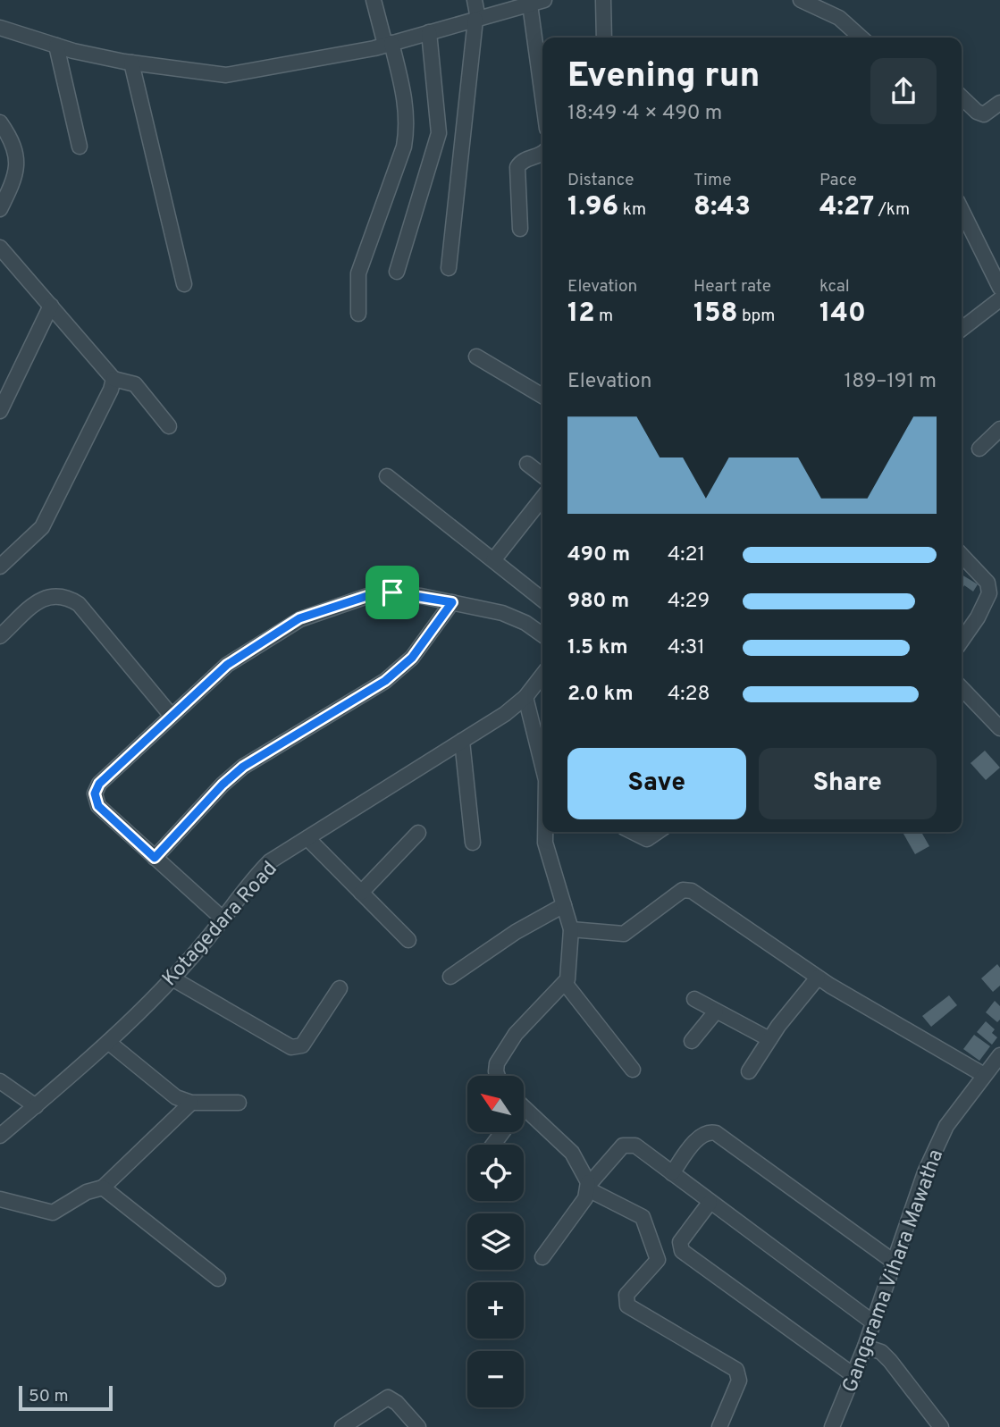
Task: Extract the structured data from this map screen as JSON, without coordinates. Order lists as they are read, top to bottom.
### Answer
{
  "streets": {
    "street": ["Kotagedara Road", "Gangarama Vihara Mawatha"]
  },
  "scale_bar": "50 m",
  "north": "top left",
  "page": {
    "heading": ["Evening run", "18:49 · 4 × 490 m"],
    "stats": [
      ["Distance", "1.96 km"],
      ["Time", "8:43"],
      ["Pace", "4:27 /km"],
      ["Elevation", "12 m"],
      ["Heart rate", "158 bpm"],
      ["kcal", "140"]
    ],
    "chart": ["Elevation", "189–191 m"],
    "list": [
      {
        "name": "490 m",
        "note": "4:21"
      },
      {
        "name": "980 m",
        "note": "4:29"
      },
      {
        "name": "1.5 km",
        "note": "4:31"
      },
      {
        "name": "2.0 km",
        "note": "4:28"
      }
    ],
    "buttons": ["Save", "Share"],
    "map_buttons": ["+", "−"],
    "scale": "50 m"
  }
}
